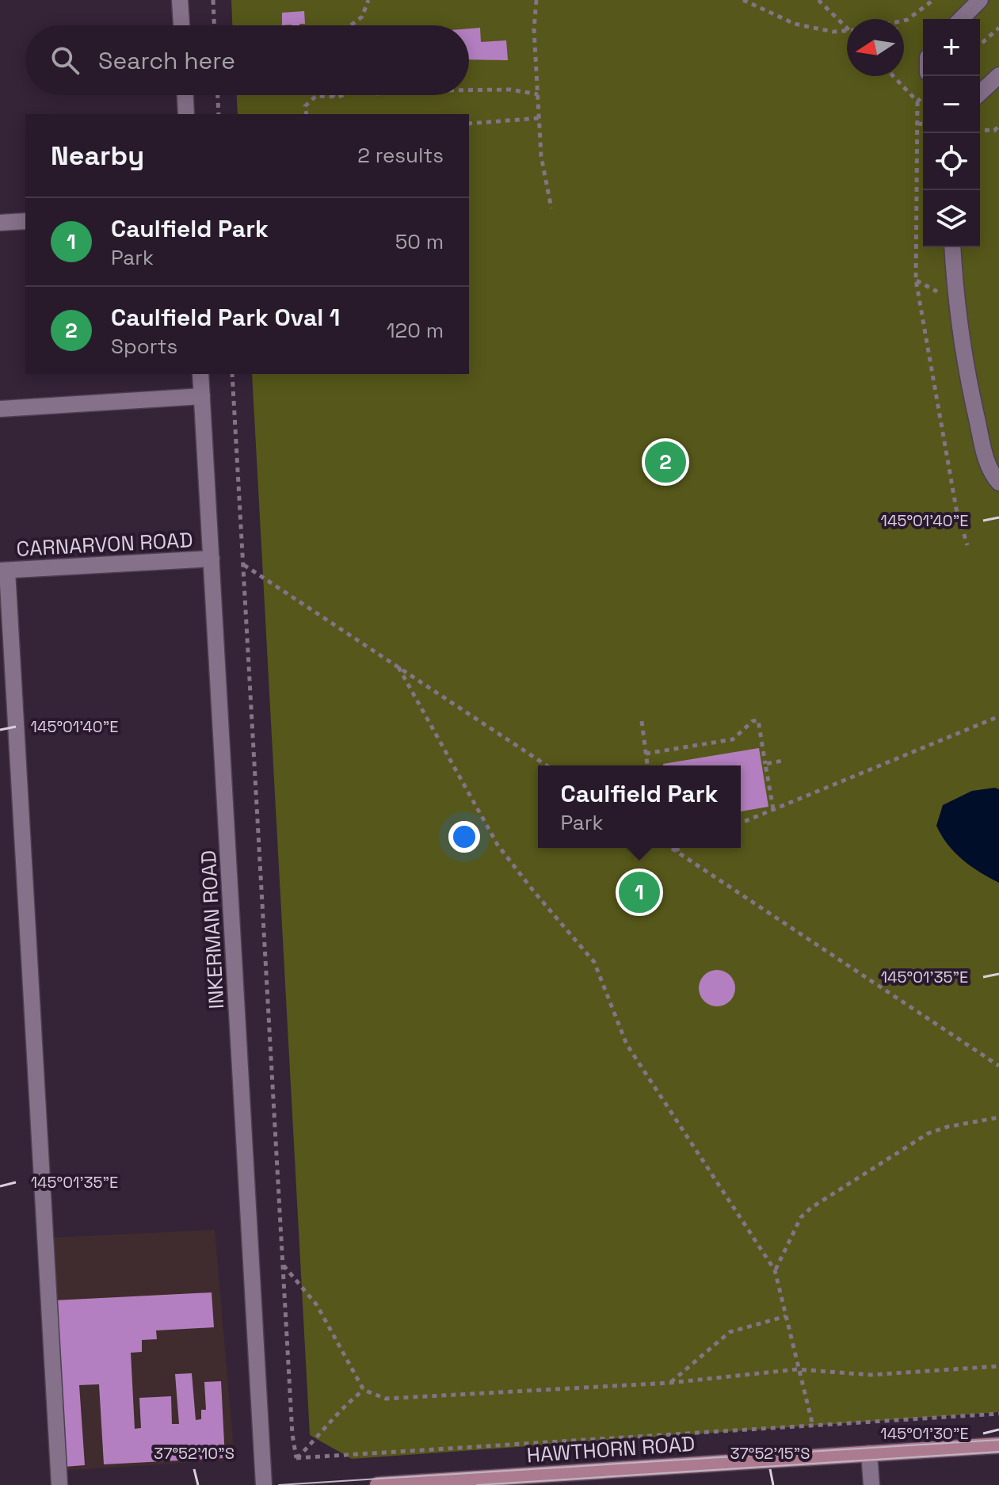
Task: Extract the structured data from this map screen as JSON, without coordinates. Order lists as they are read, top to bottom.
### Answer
{
  "streets": {
    "main road": ["HAWTHORN ROAD"],
    "street": ["CARNARVON ROAD", "INKERMAN ROAD"]
  },
  "crossings": [
    ["CARNARVON ROAD", "INKERMAN ROAD"]
  ],
  "north": "left",
  "page": {
    "map_buttons": ["+", "−"],
    "search": "Search here",
    "heading": ["Nearby", "2 results"],
    "list": [
      {
        "mark": "1",
        "name": "Caulfield Park",
        "note": "Park",
        "value": "50 m"
      },
      {
        "mark": "2",
        "name": "Caulfield Park Oval 1",
        "note": "Sports",
        "value": "120 m"
      }
    ],
    "pins": ["2", "1"],
    "popup": ["Caulfield Park", "Park"]
  },
  "coordinates": [
    "145°01'40\"E",
    "145°01'35\"E",
    "145°01'30\"E",
    "37°52'10\"S",
    "37°52'15\"S"
  ]
}
